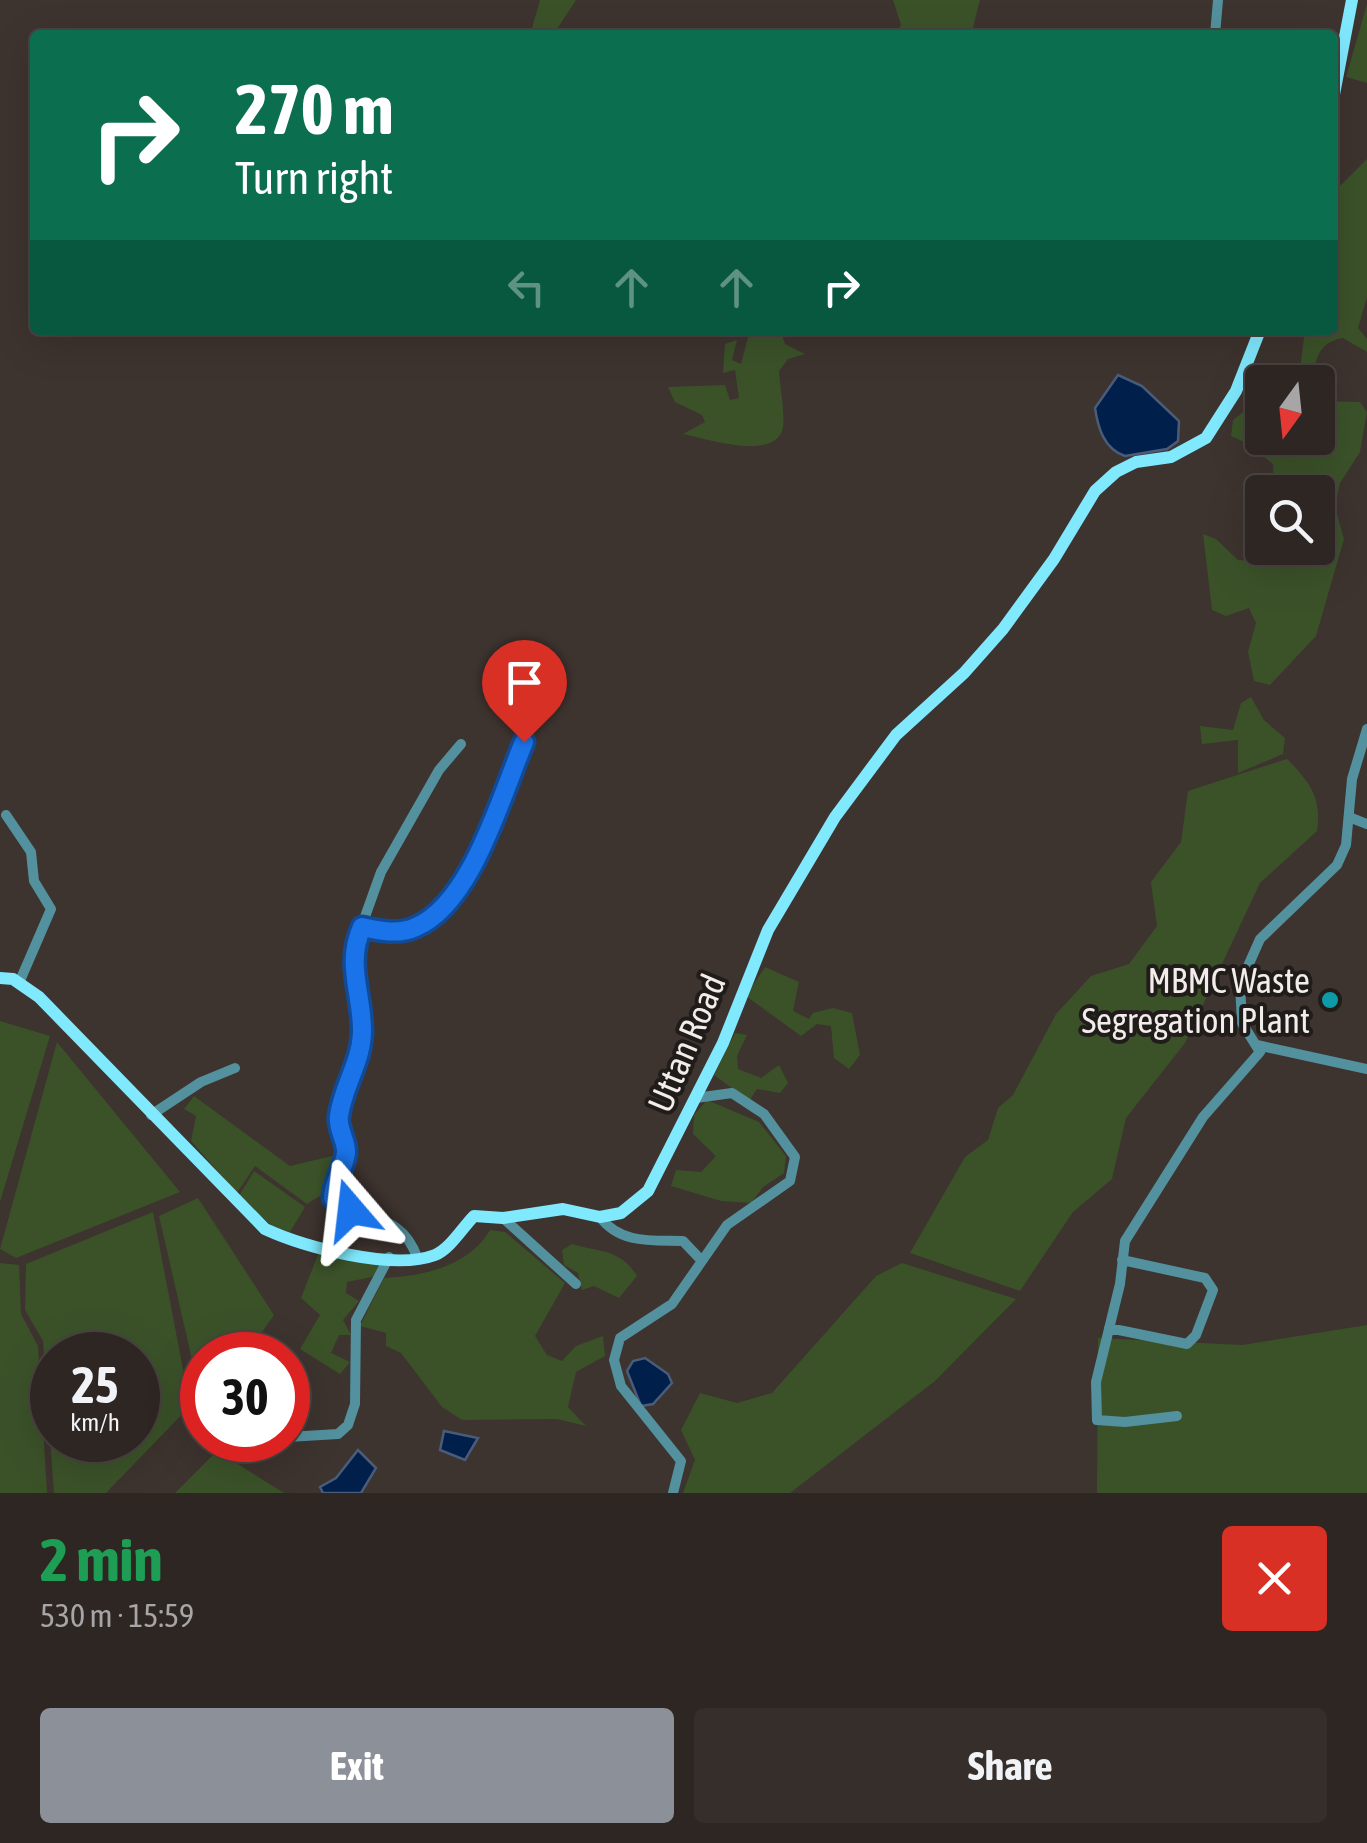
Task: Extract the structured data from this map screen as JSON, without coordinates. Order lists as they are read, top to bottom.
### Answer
{
  "streets": {
    "main road": ["Uttan Road"]
  },
  "places": ["MBMC Waste Segregation Plant"],
  "north": "bottom",
  "page": {
    "turn": ["270 m", "Turn right"],
    "speed": "25 km/h",
    "limit": "30",
    "heading": ["2 min", "530 m · 15:59"],
    "buttons": ["Exit", "Share"]
  }
}
